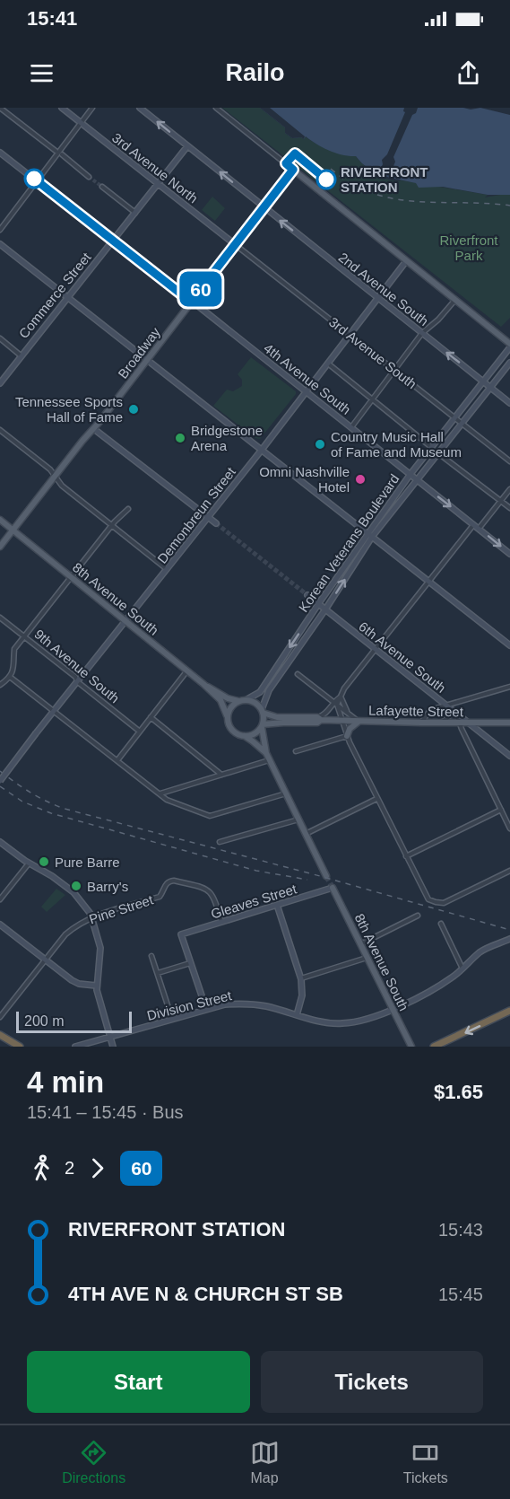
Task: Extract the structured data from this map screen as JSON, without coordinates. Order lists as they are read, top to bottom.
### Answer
{
  "streets": {
    "main road": ["Broadway", "8th Avenue South", "Lafayette Street"],
    "street": [
      "3rd Avenue North",
      "2nd Avenue South",
      "Commerce Street",
      "3rd Avenue South",
      "4th Avenue South",
      "Demonbreun Street",
      "Korean Veterans Boulevard",
      "6th Avenue South",
      "9th Avenue South",
      "Gleaves Street",
      "Pine Street",
      "Division Street"
    ]
  },
  "crossings": [
    ["3rd Avenue North", "Commerce Street"],
    ["3rd Avenue North", "Broadway"],
    ["3rd Avenue North", "3rd Avenue South"],
    ["2nd Avenue South", "Commerce Street"],
    ["2nd Avenue South", "Broadway"],
    ["2nd Avenue South", "Demonbreun Street"],
    ["2nd Avenue South", "Korean Veterans Boulevard"],
    ["Commerce Street", "4th Avenue South"],
    ["Broadway", "3rd Avenue South"],
    ["Broadway", "4th Avenue South"],
    ["Broadway", "8th Avenue South"],
    ["3rd Avenue South", "Demonbreun Street"],
    ["3rd Avenue South", "Korean Veterans Boulevard"],
    ["4th Avenue South", "Demonbreun Street"],
    ["4th Avenue South", "Korean Veterans Boulevard"],
    ["Demonbreun Street", "8th Avenue South"],
    ["Demonbreun Street", "9th Avenue South"],
    ["Korean Veterans Boulevard", "8th Avenue South"],
    ["Korean Veterans Boulevard", "6th Avenue South"],
    ["Korean Veterans Boulevard", "Lafayette Street"],
    ["8th Avenue South", "Lafayette Street"],
    ["8th Avenue South", "Gleaves Street"],
    ["8th Avenue South", "Division Street"],
    ["6th Avenue South", "Lafayette Street"],
    ["Gleaves Street", "Pine Street"]
  ],
  "one_way": ["2nd Avenue South"],
  "parks": ["Riverfront Park"],
  "places": [
    "RIVERFRONT STATION",
    "Tennessee Sports Hall of Fame",
    "Bridgestone Arena",
    "Country Music Hall of Fame and Museum",
    "Omni Nashville Hotel",
    "Pure Barre",
    "Barry's"
  ],
  "lines": ["bus line 60"],
  "scale_bar": "200 m",
  "page": {
    "status": "15:41",
    "header": "Railo",
    "on_map": "60",
    "scale": "200 m",
    "heading": ["4 min", "15:41 – 15:45 · Bus", "$1.65"],
    "legs": ["2", "60"],
    "list": [
      {
        "name": "RIVERFRONT STATION",
        "value": "15:43"
      },
      {
        "name": "4TH AVE N & CHURCH ST SB",
        "value": "15:45"
      }
    ],
    "buttons": ["Start", "Tickets"],
    "tabs": ["Directions", "Map", "Tickets"]
  }
}
